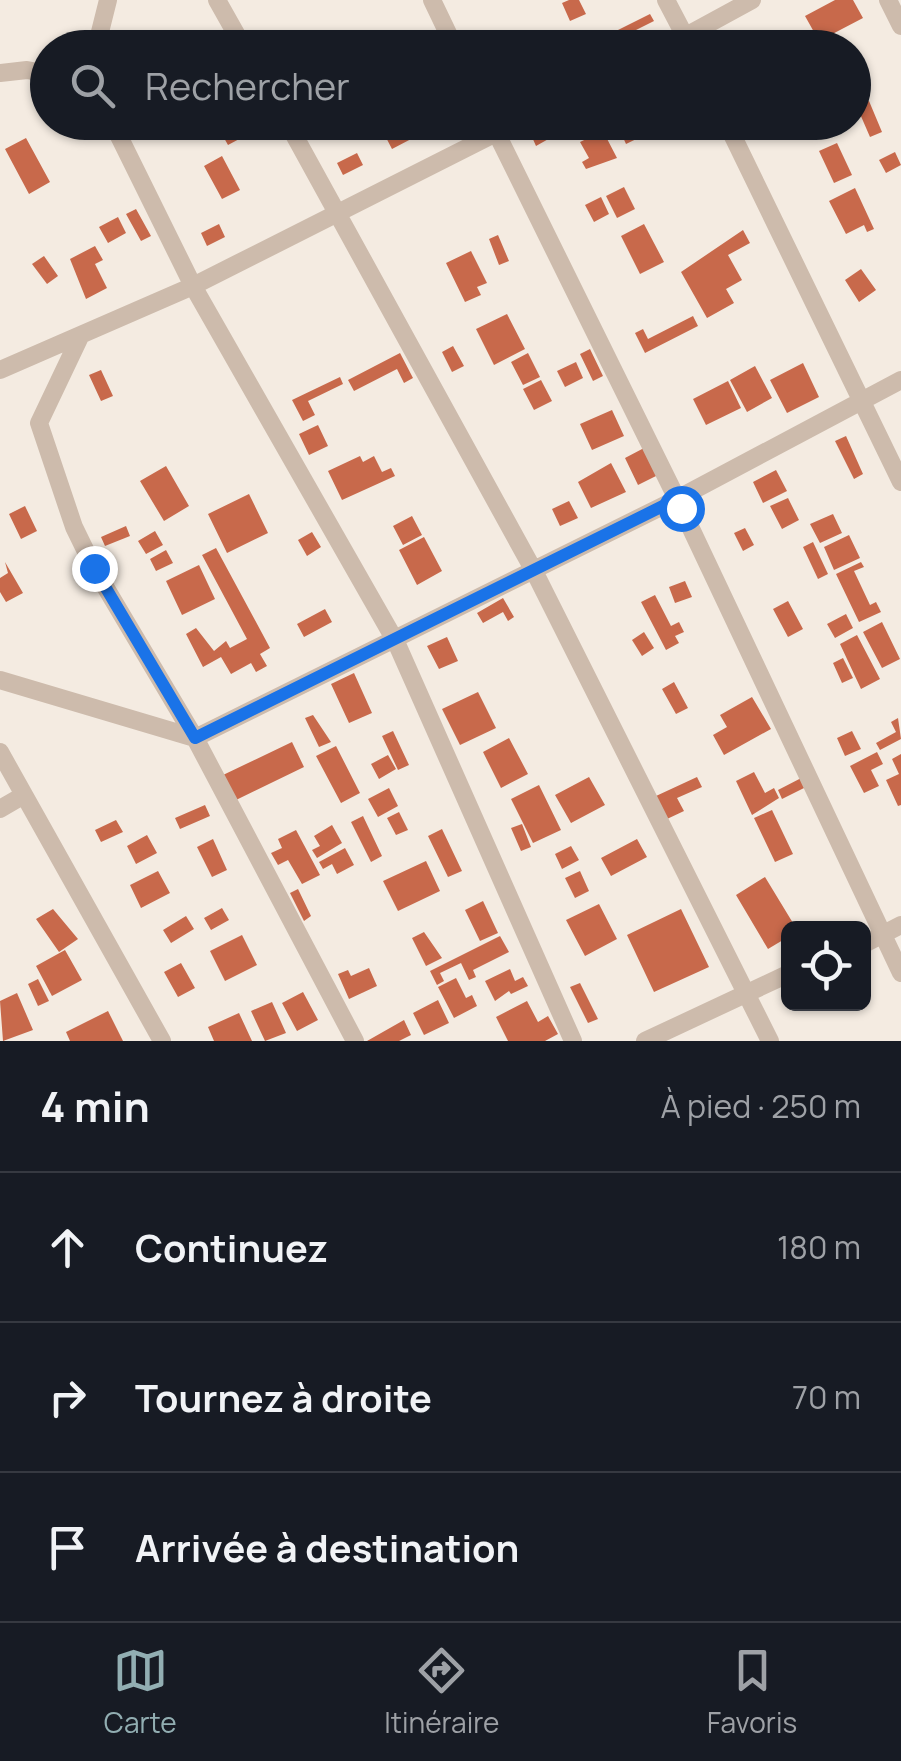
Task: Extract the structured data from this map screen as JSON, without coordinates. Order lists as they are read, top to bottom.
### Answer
{
  "page": {
    "search": "Rechercher",
    "heading": ["4 min", "À pied · 250 m"],
    "list": [
      ["Continuez", "180 m"],
      ["Tournez à droite", "70 m"],
      "Arrivée à destination"
    ],
    "nav": ["Carte", "Itinéraire", "Favoris"]
  }
}
